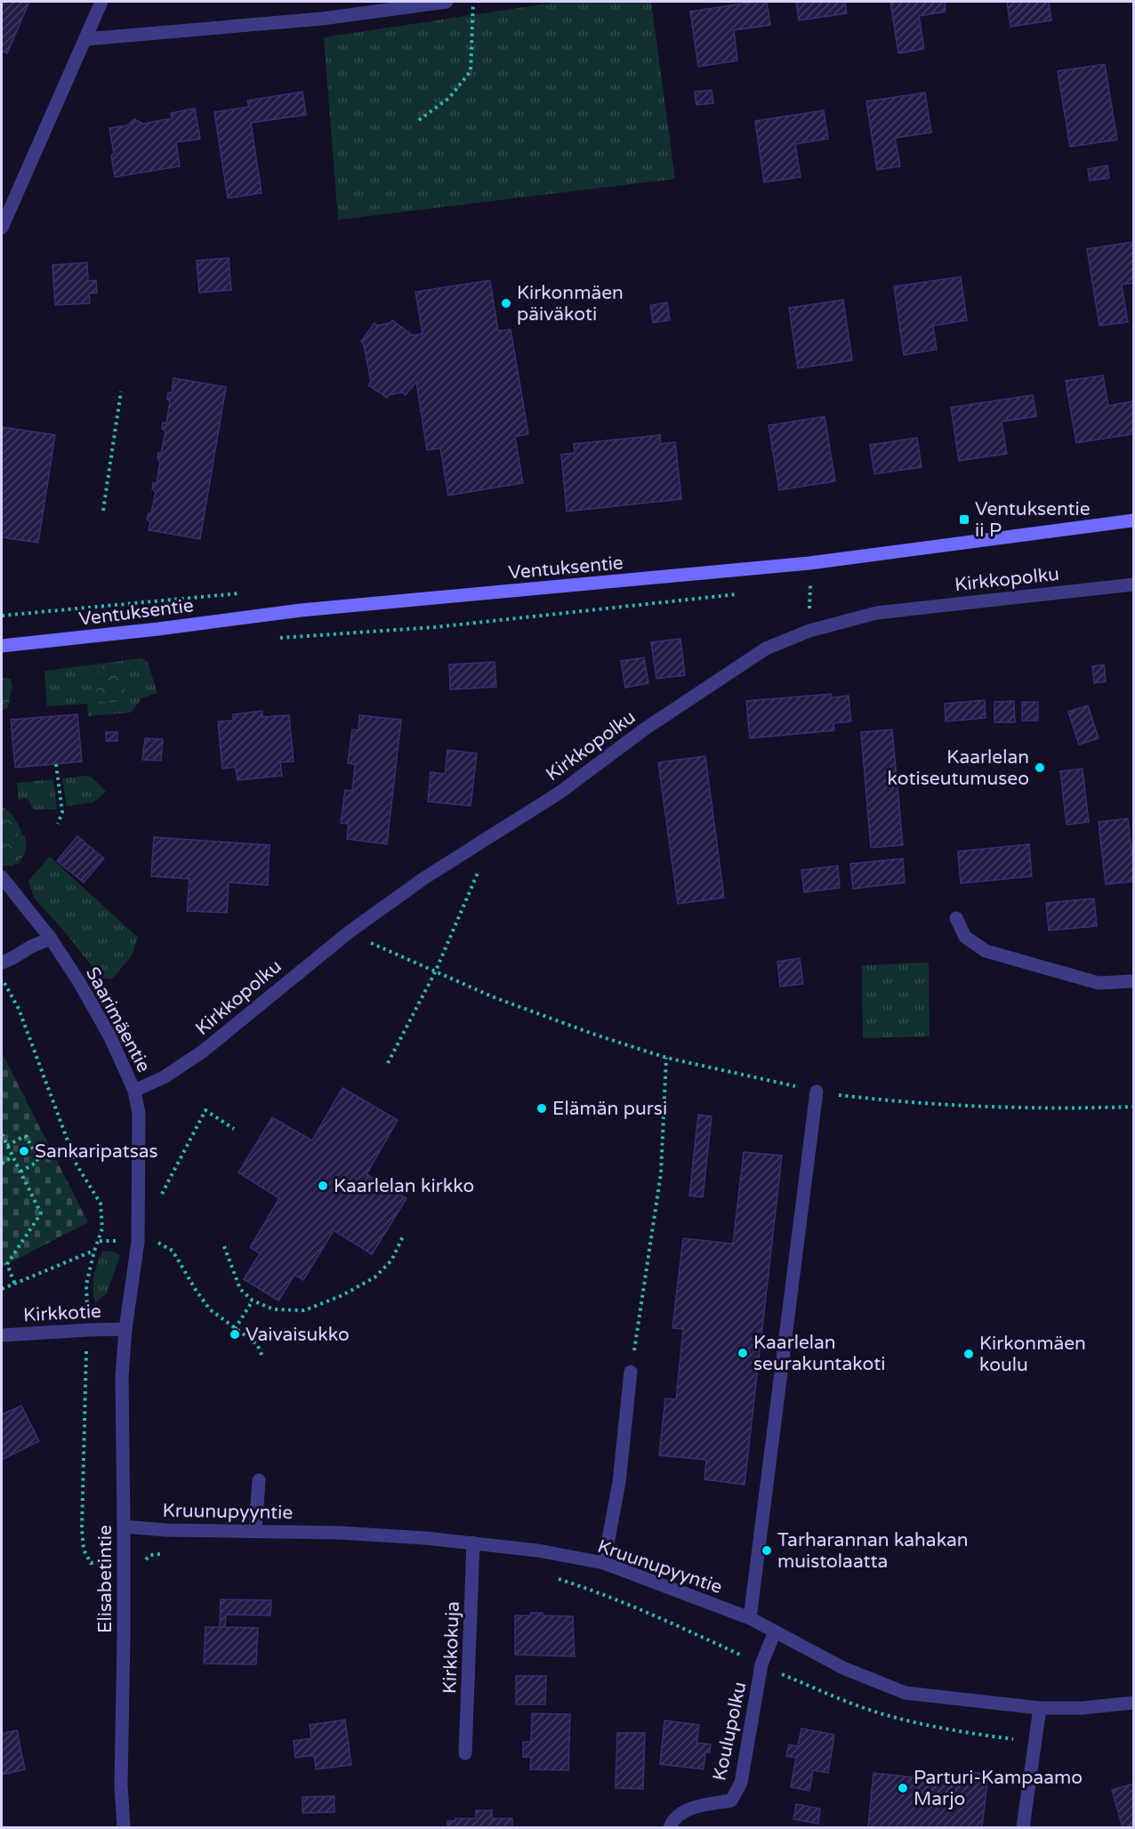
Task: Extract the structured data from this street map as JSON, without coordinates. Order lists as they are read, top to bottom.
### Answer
{
  "streets": {
    "main road": ["Ventuksentie"],
    "street": [
      "Kirkkopolku",
      "Saarimäentie",
      "Kirkkotie",
      "Kruunupyyntie",
      "Elisabetintie",
      "Kirkkokuja",
      "Koulupolku"
    ]
  },
  "crossings": [
    ["Kirkkopolku", "Saarimäentie"],
    ["Saarimäentie", "Kirkkotie"],
    ["Saarimäentie", "Elisabetintie"],
    ["Kirkkotie", "Elisabetintie"],
    ["Kruunupyyntie", "Elisabetintie"],
    ["Kruunupyyntie", "Kirkkokuja"],
    ["Kruunupyyntie", "Koulupolku"]
  ],
  "places": {
    "other": [
      "Kirkonmäen päiväkoti",
      "Kaarlelan kotiseutumuseo",
      "Elämän pursi",
      "Sankaripatsas",
      "Kaarlelan kirkko",
      "Vaivaisukko",
      "Kaarlelan seurakuntakoti",
      "Kirkonmäen koulu",
      "Tarharannan kahakan muistolaatta",
      "Parturi-Kampaamo Marjo"
    ],
    "transit": ["Ventuksentie ii P"]
  }
}
